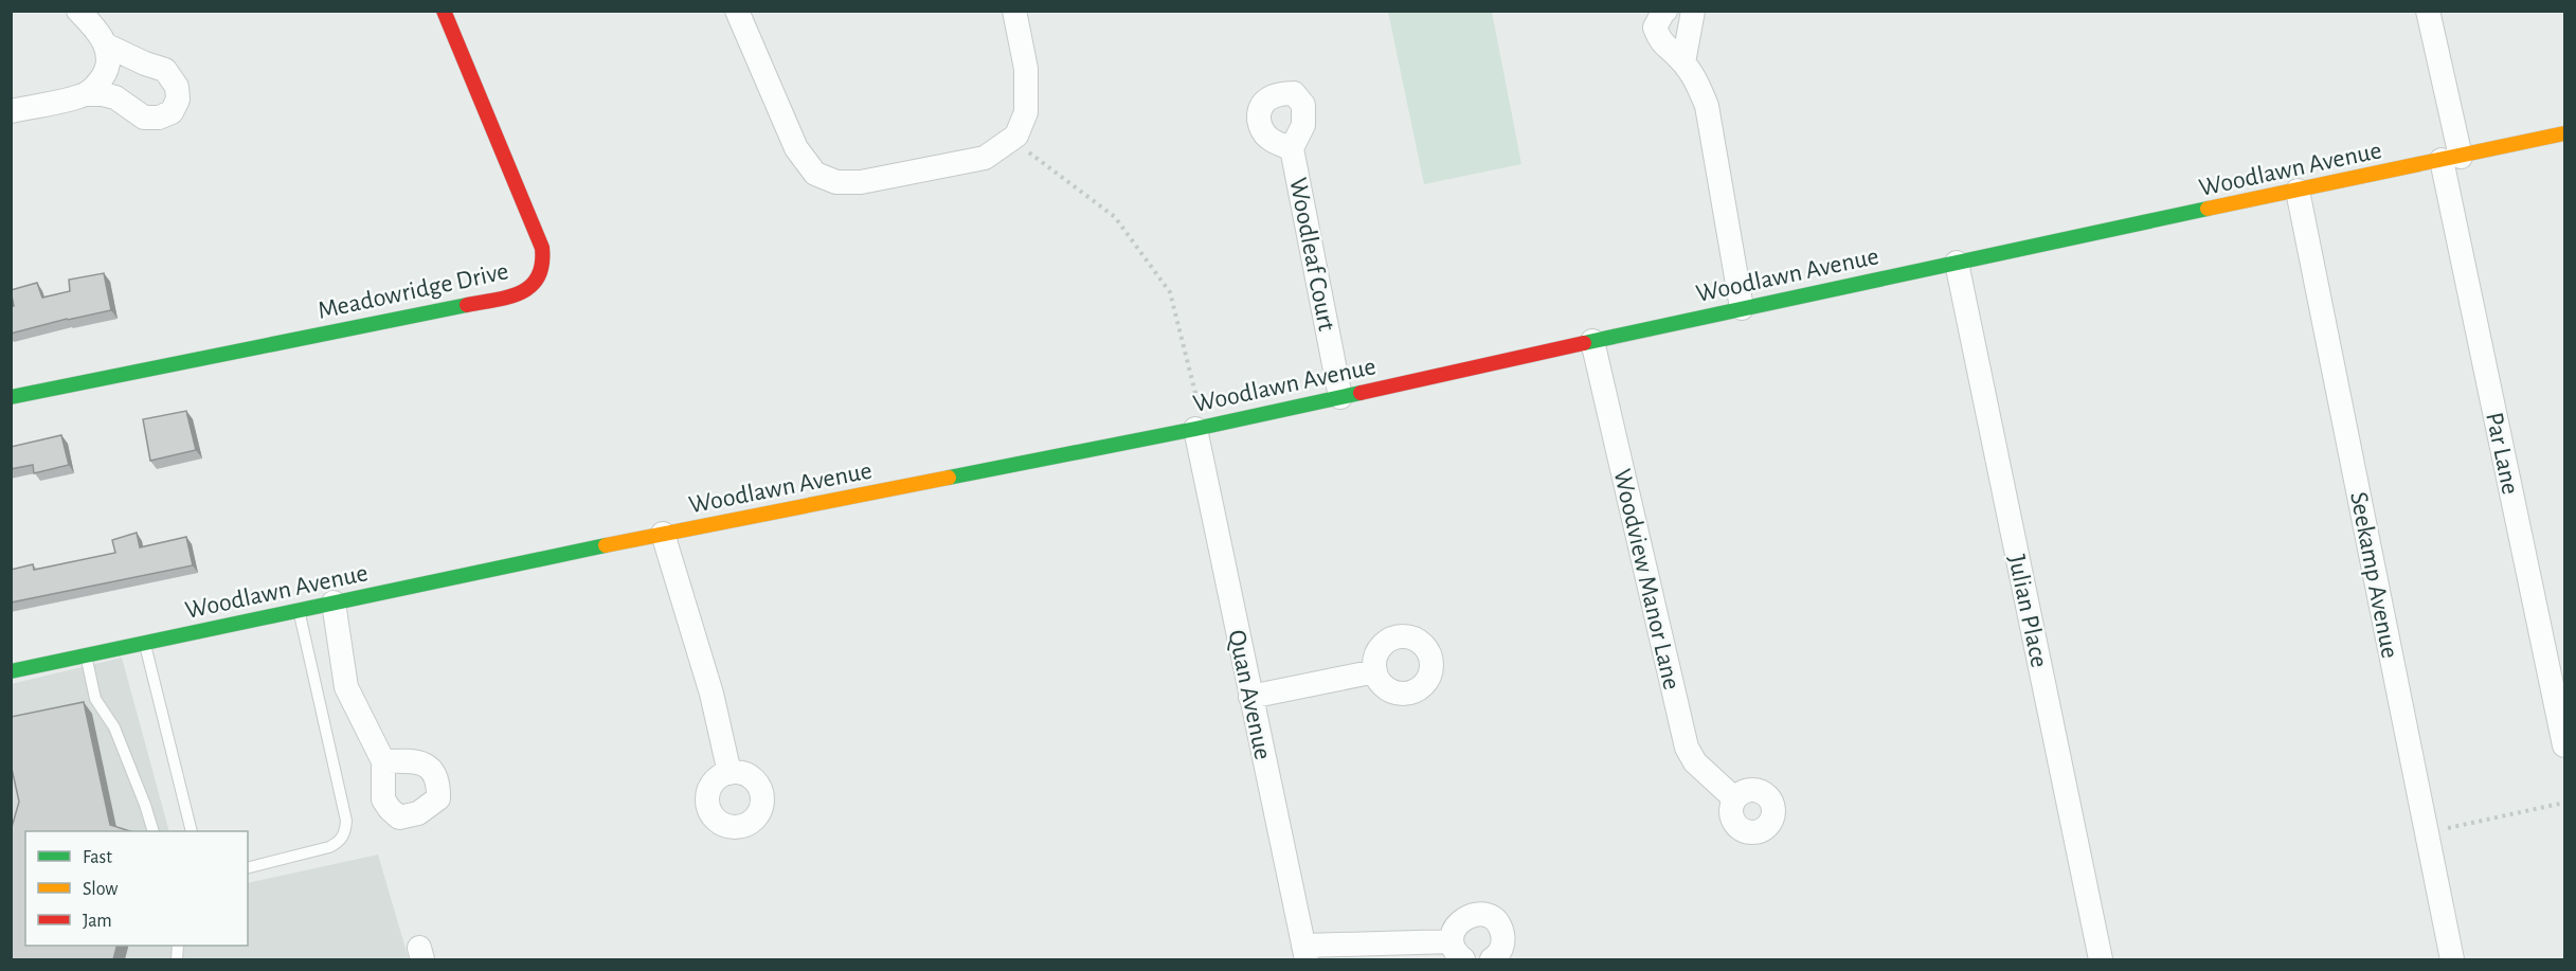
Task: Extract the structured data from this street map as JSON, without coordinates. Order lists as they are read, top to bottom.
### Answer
{
  "streets": {
    "street": [
      "Woodlawn Avenue",
      "Woodleaf Court",
      "Meadowridge Drive",
      "Par Lane",
      "Seekamp Avenue",
      "Woodview Manor Lane",
      "Julian Place",
      "Quan Avenue"
    ]
  },
  "crossings": [
    ["Woodlawn Avenue", "Woodleaf Court"],
    ["Woodlawn Avenue", "Par Lane"],
    ["Woodlawn Avenue", "Seekamp Avenue"],
    ["Woodlawn Avenue", "Woodview Manor Lane"],
    ["Woodlawn Avenue", "Julian Place"],
    ["Woodlawn Avenue", "Quan Avenue"]
  ],
  "legend": ["Fast", "Slow", "Jam"]
}
